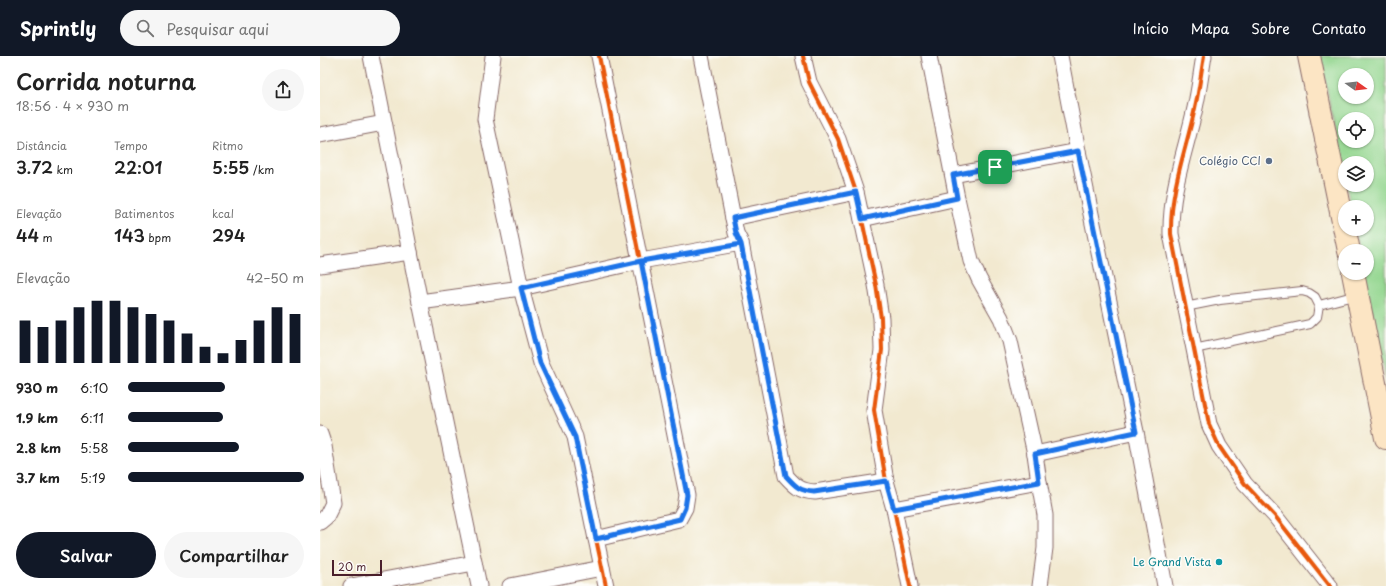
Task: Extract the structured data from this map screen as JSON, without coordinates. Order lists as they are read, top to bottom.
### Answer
{
  "places": ["Colégio CCI", "Le Grand Vista"],
  "scale_bar": "20 m",
  "north": "right",
  "page": {
    "header": "Sprintly",
    "search": "Pesquisar aqui",
    "nav": [
      "Início",
      "Mapa",
      "Sobre",
      "Contato"
    ],
    "heading": ["Corrida noturna", "18:56 · 4 × 930 m"],
    "map_buttons": ["+", "−"],
    "stats": [
      ["Distância", "3.72 km"],
      ["Tempo", "22:01"],
      ["Ritmo", "5:55 /km"],
      ["Elevação", "44 m"],
      ["Batimentos", "143 bpm"],
      ["kcal", "294"]
    ],
    "chart": ["Elevação", "42–50 m"],
    "list": [
      {
        "name": "930 m",
        "note": "6:10"
      },
      {
        "name": "1.9 km",
        "note": "6:11"
      },
      {
        "name": "2.8 km",
        "note": "5:58"
      },
      {
        "name": "3.7 km",
        "note": "5:19"
      }
    ],
    "buttons": ["Salvar", "Compartilhar"],
    "scale": "20 m"
  }
}
